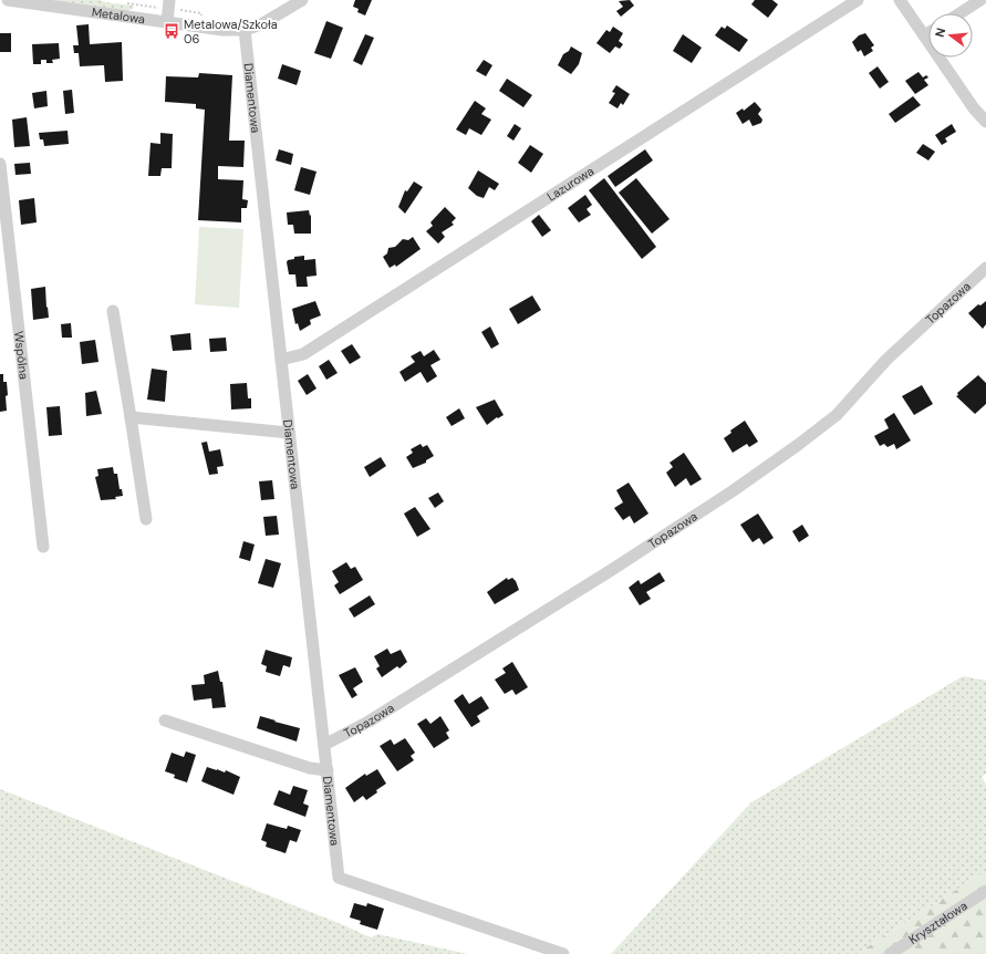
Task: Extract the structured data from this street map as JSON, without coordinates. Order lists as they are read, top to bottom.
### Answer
{
  "streets": {
    "street": [
      "Metalowa",
      "Diamentowa",
      "Lazurowa",
      "Topazowa",
      "Wspólna",
      "Kryształowa"
    ]
  },
  "crossings": [
    ["Metalowa", "Diamentowa"],
    ["Diamentowa", "Lazurowa"],
    ["Diamentowa", "Topazowa"]
  ],
  "places": {
    "bus stop": ["Metalowa/Szkoła 06"]
  },
  "north": "left"
}
